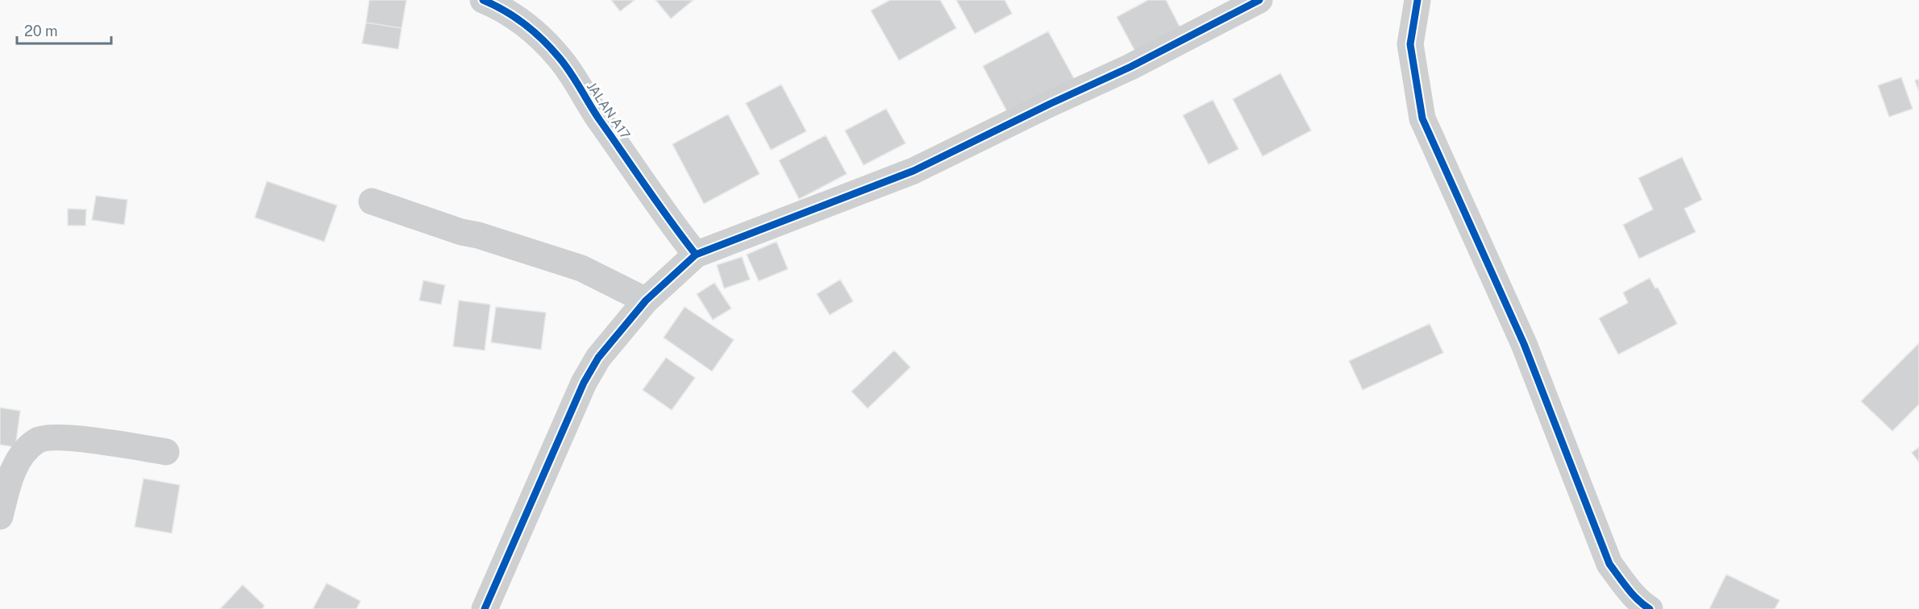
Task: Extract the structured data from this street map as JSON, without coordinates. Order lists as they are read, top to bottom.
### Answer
{
  "streets": {
    "street": ["JALAN A17"]
  },
  "scale_bar": "20 m"
}
